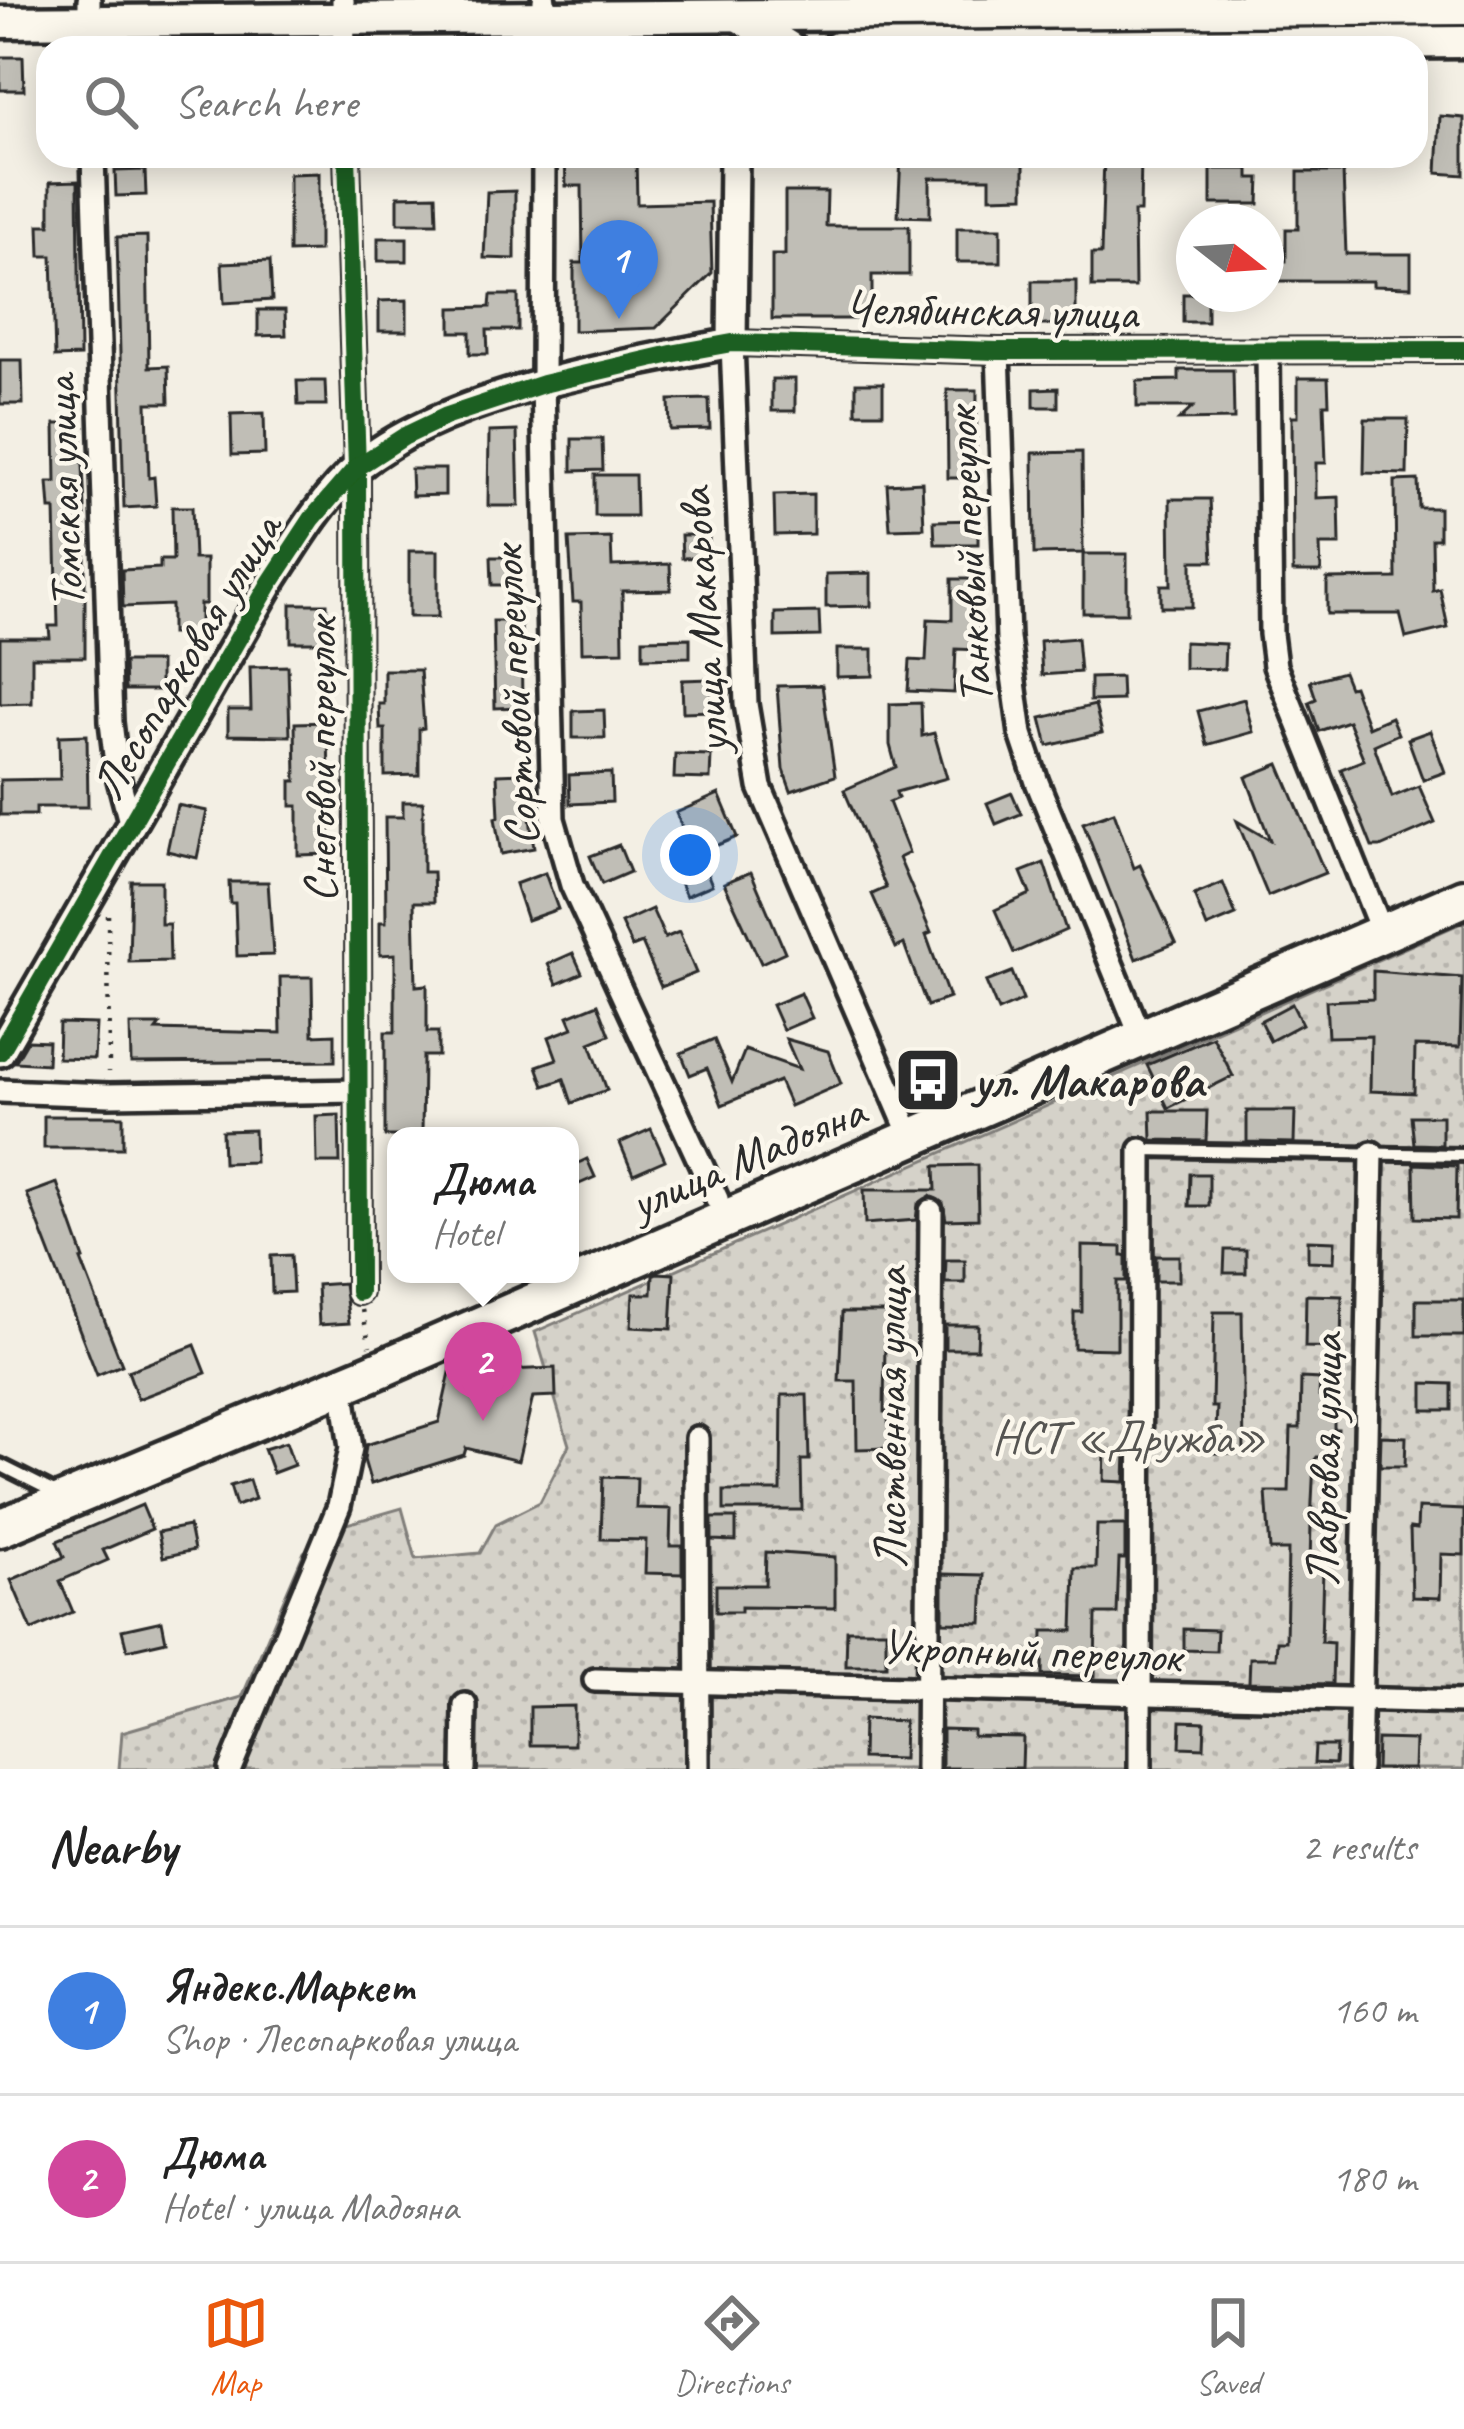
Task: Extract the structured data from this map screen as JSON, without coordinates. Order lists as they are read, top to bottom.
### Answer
{
  "streets": {
    "main road": ["улица Мадояна"],
    "street": [
      "Челябинская улица",
      "Томская улица",
      "Танковый переулок",
      "улица Макарова",
      "Лесопарковая улица",
      "Сортовой переулок",
      "Снеговой переулок",
      "Лиственная улица",
      "Лавровая улица",
      "Укропный переулок"
    ]
  },
  "crossings": [
    ["Челябинская улица", "Танковый переулок"],
    ["Челябинская улица", "улица Макарова"],
    ["Челябинская улица", "Лесопарковая улица"],
    ["Томская улица", "Лесопарковая улица"],
    ["Танковый переулок", "улица Мадояна"],
    ["улица Макарова", "Лесопарковая улица"],
    ["улица Макарова", "улица Мадояна"],
    ["Лесопарковая улица", "Сортовой переулок"],
    ["Лесопарковая улица", "Снеговой переулок"],
    ["Сортовой переулок", "улица Мадояна"],
    ["Лиственная улица", "Укропный переулок"],
    ["Лавровая улица", "Укропный переулок"]
  ],
  "parks": ["НСТ «Дружба»"],
  "places": {
    "bus stop": ["ул. Макарова"]
  },
  "north": "right",
  "page": {
    "search": "Search here",
    "pins": ["1", "2"],
    "popup": ["Дюма", "Hotel"],
    "heading": ["Nearby", "2 results"],
    "list": [
      {
        "mark": "1",
        "name": "Яндекс.Маркет",
        "note": "Shop · Лесопарковая улица",
        "value": "160 m"
      },
      {
        "mark": "2",
        "name": "Дюма",
        "note": "Hotel · улица Мадояна",
        "value": "180 m"
      }
    ],
    "nav": ["Map", "Directions", "Saved"]
  }
}
